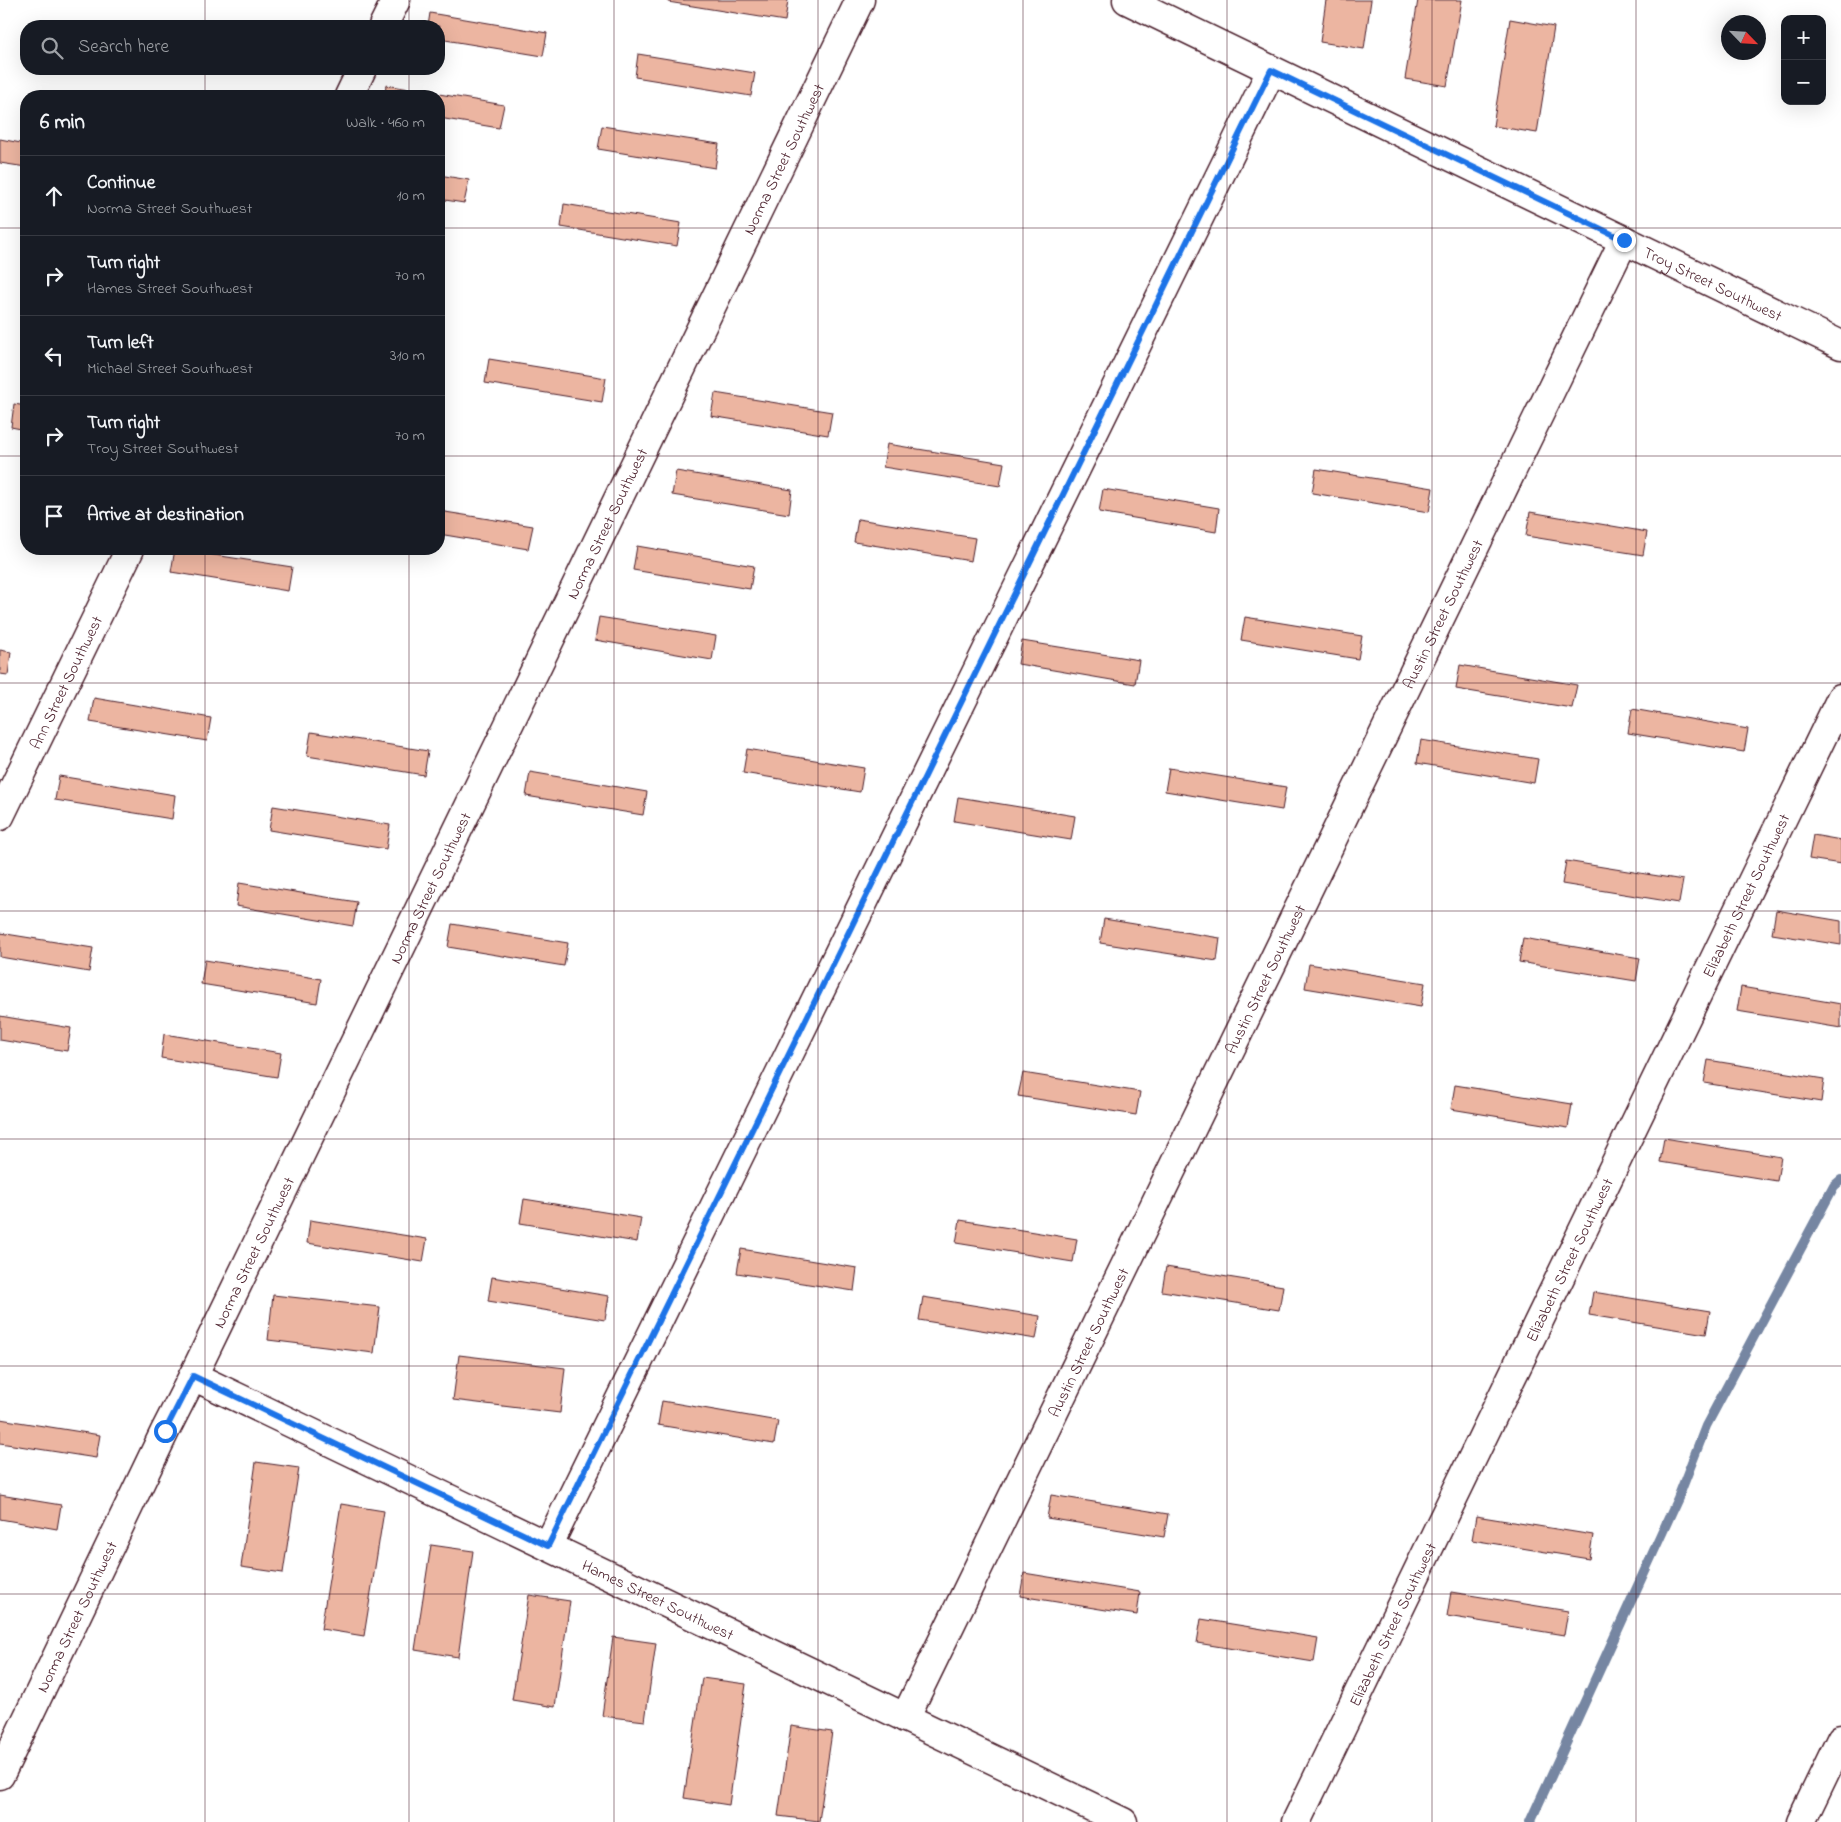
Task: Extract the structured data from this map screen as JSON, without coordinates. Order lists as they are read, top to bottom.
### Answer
{
  "streets": {
    "street": [
      "Norma Street Southwest",
      "Troy Street Southwest",
      "Austin Street Southwest",
      "Ann Street Southwest",
      "Elizabeth Street Southwest",
      "Hames Street Southwest"
    ]
  },
  "crossings": [
    ["Norma Street Southwest", "Hames Street Southwest"],
    ["Troy Street Southwest", "Austin Street Southwest"],
    ["Austin Street Southwest", "Hames Street Southwest"]
  ],
  "north": "bottom right",
  "page": {
    "map_buttons": ["+", "−"],
    "search": "Search here",
    "heading": ["6 min", "Walk · 460 m"],
    "list": [
      ["Continue", "Norma Street Southwest", "10 m"],
      ["Turn right", "Hames Street Southwest", "70 m"],
      ["Turn left", "Michael Street Southwest", "310 m"],
      ["Turn right", "Troy Street Southwest", "70 m"],
      "Arrive at destination"
    ]
  }
}
